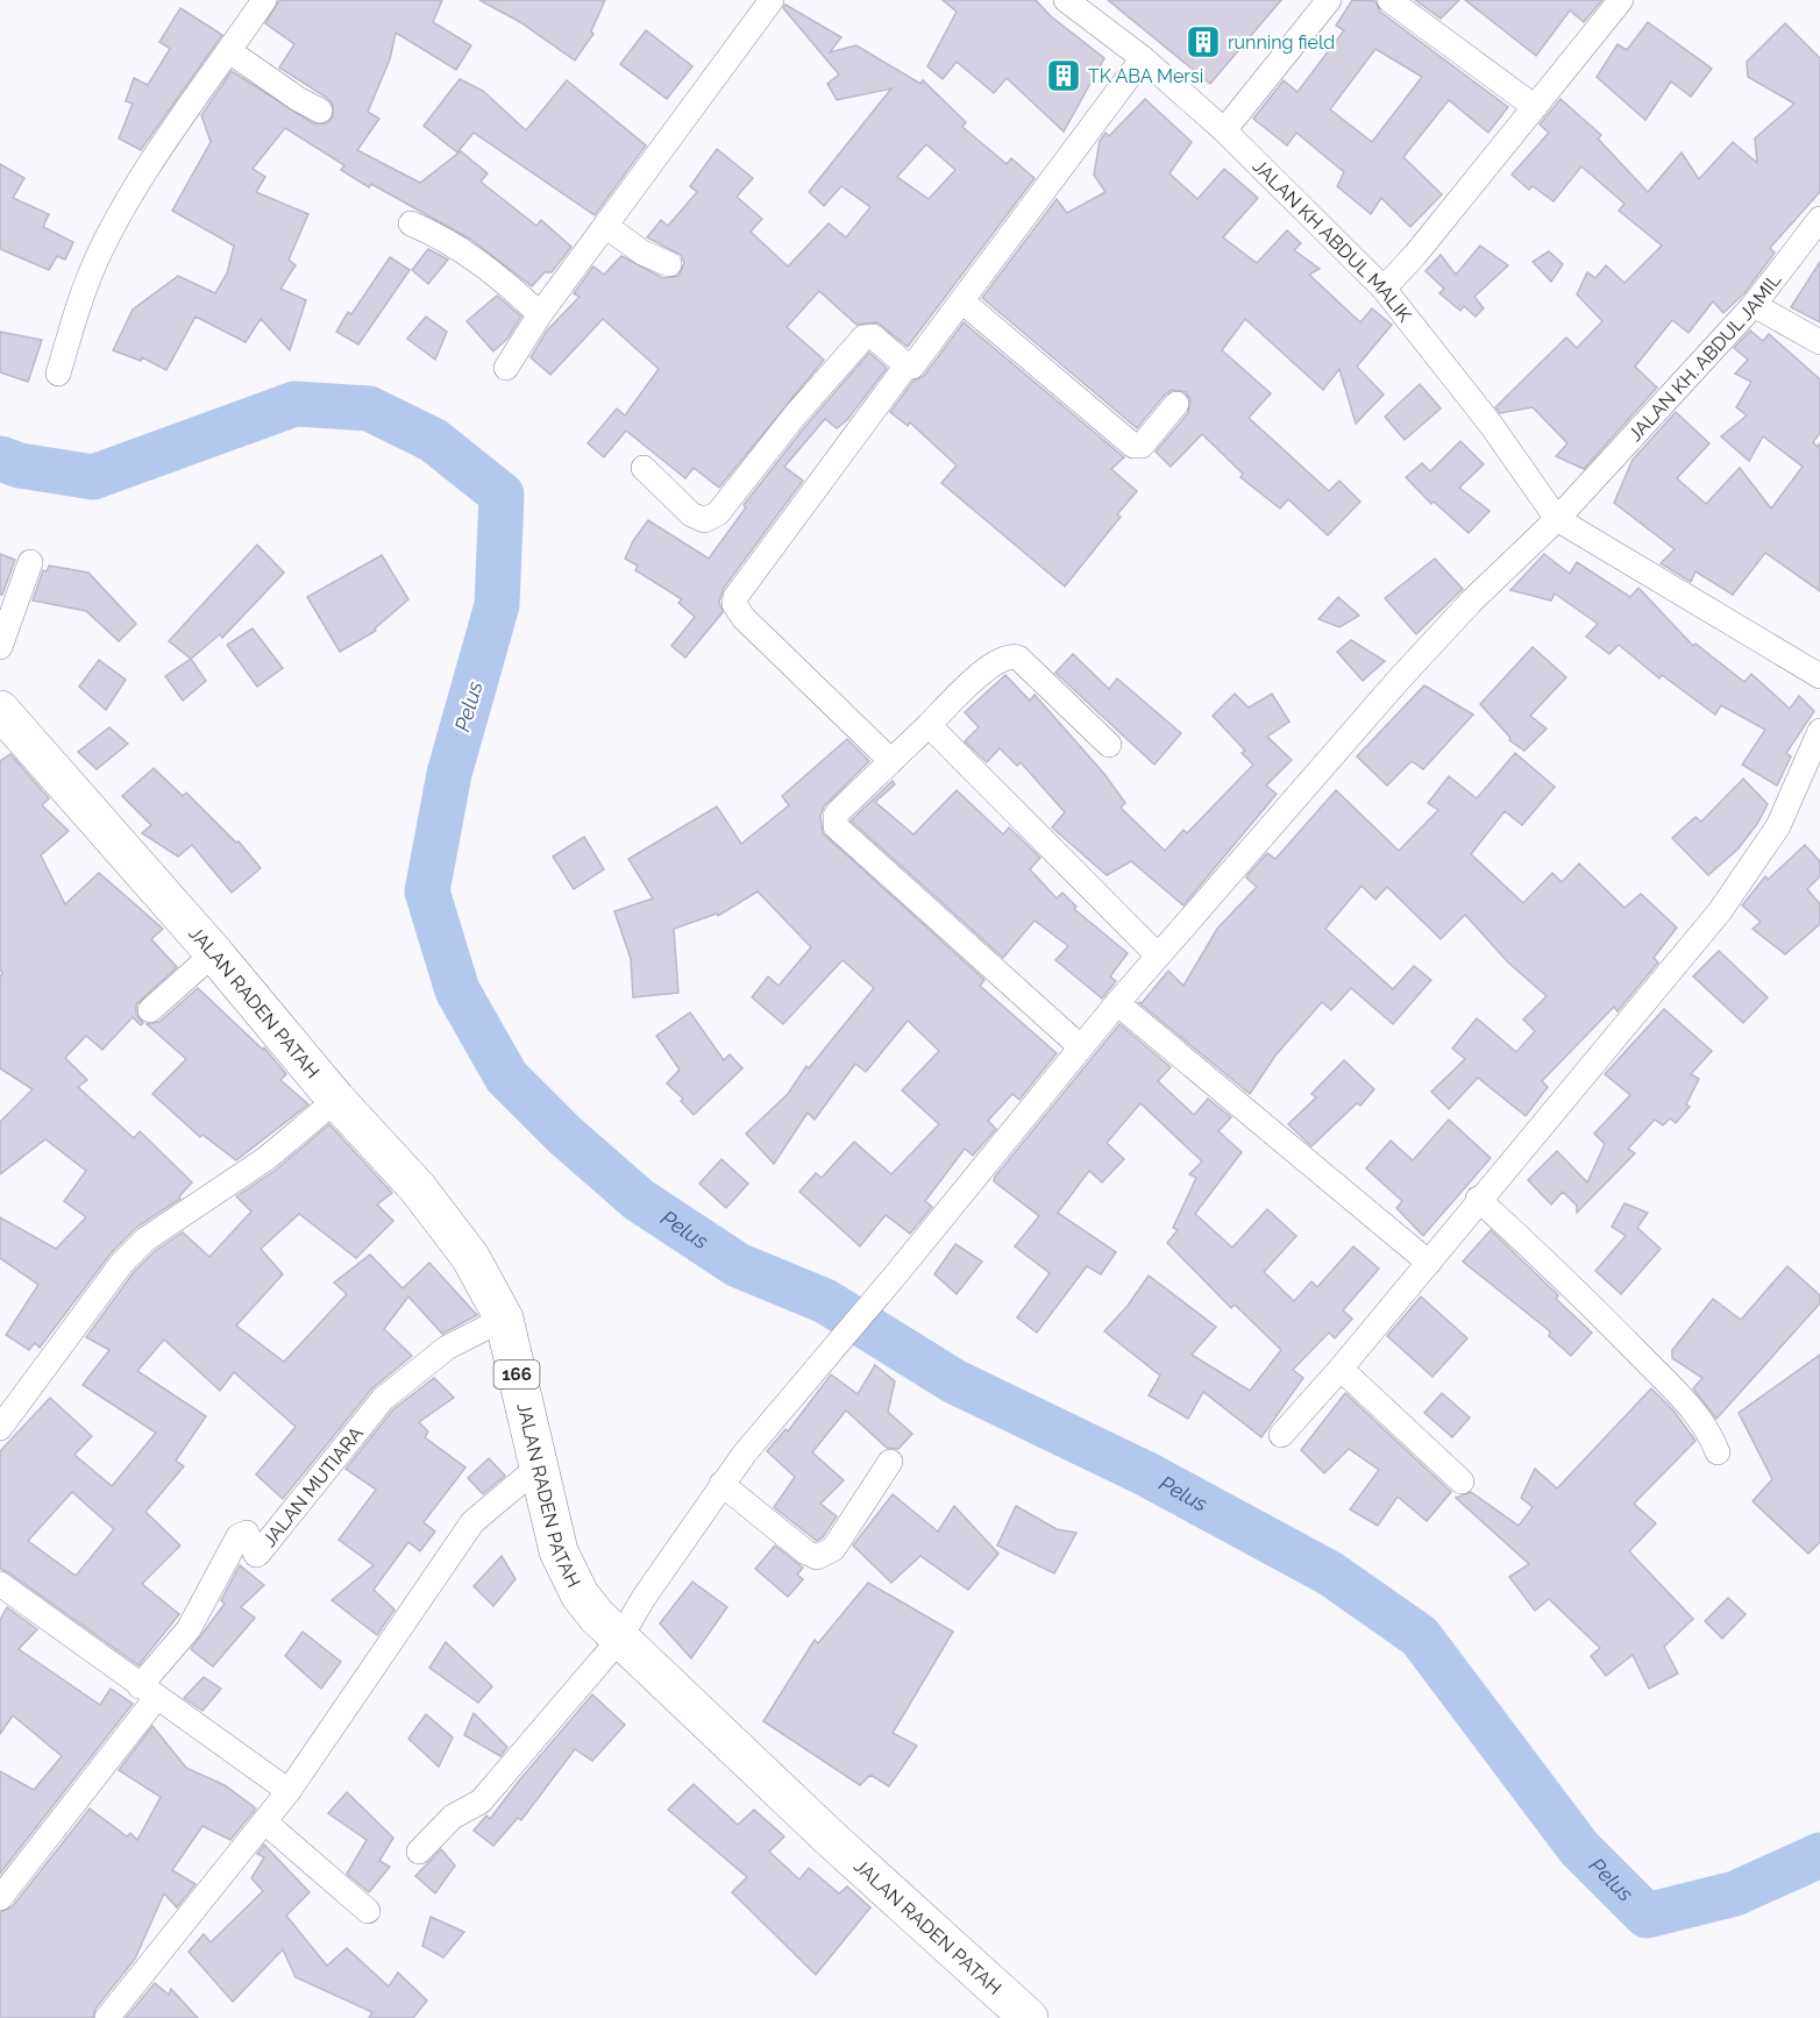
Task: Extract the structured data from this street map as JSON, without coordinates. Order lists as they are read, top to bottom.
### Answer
{
  "streets": {
    "main road": ["JALAN RADEN PATAH", "166"],
    "street": ["JALAN KH ABDUL MALIK", "JALAN KH. ABDUL JAMIL", "JALAN MUTIARA"]
  },
  "crossings": [
    ["JALAN KH ABDUL MALIK", "JALAN KH. ABDUL JAMIL"],
    ["JALAN KH. ABDUL JAMIL", "JALAN RADEN PATAH"],
    ["JALAN RADEN PATAH", "JALAN MUTIARA"]
  ],
  "water": ["Pelus"],
  "places": {
    "building": ["running field", "TK ABA Mersi"]
  }
}
